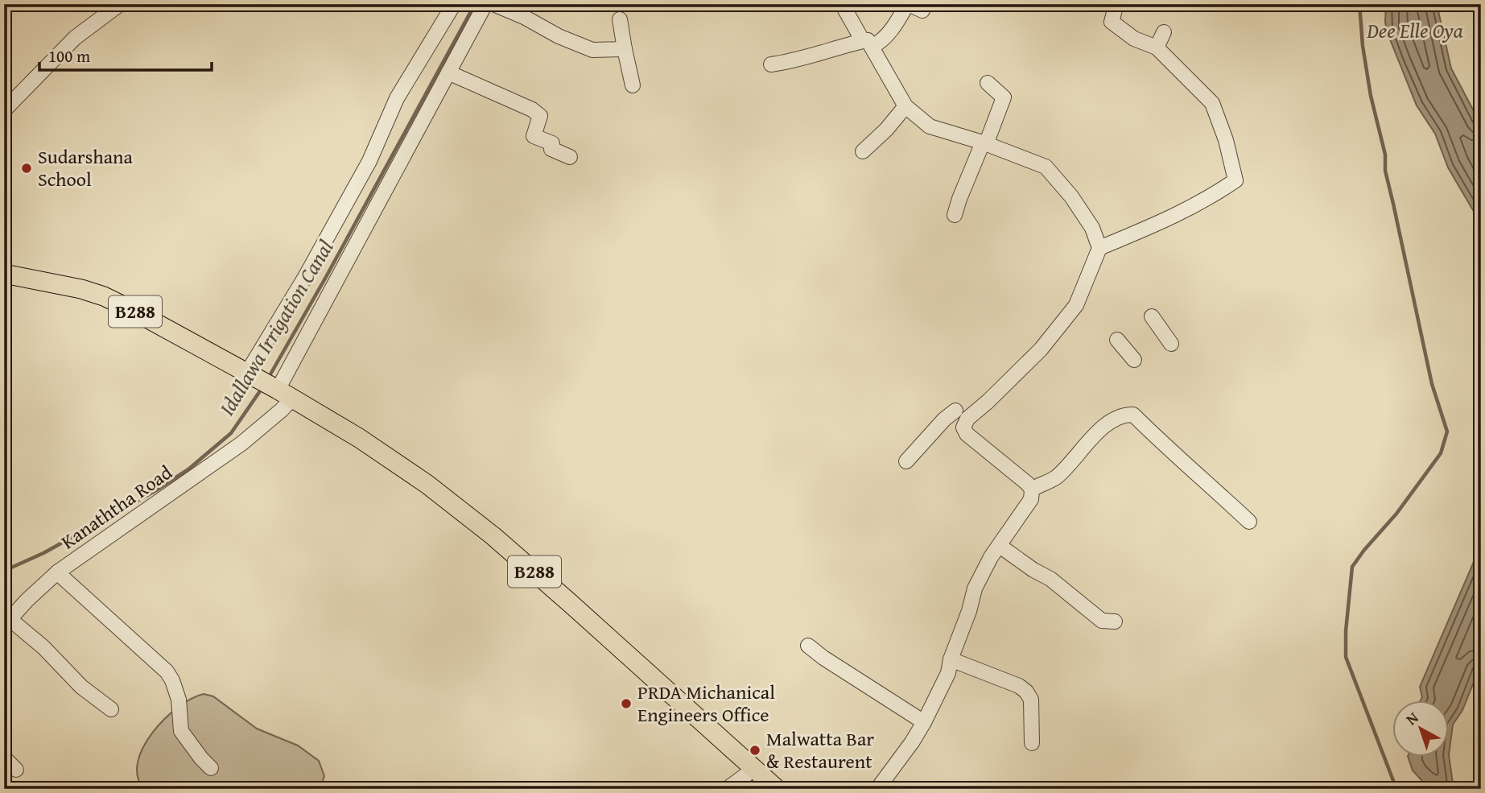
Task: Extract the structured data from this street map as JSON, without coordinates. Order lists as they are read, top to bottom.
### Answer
{
  "streets": {
    "main road": ["B288"],
    "street": ["Kanaththa Road"]
  },
  "crossings": [
    ["B288", "Kanaththa Road"]
  ],
  "water": ["Dee Elle Oya", "Idallawa Irrigation Canal"],
  "places": ["Sudarshana School", "PRDA Michanical Engineers Office", "Malwatta Bar & Restaurent"],
  "scale_bar": "100 m",
  "north": "top left"
}
